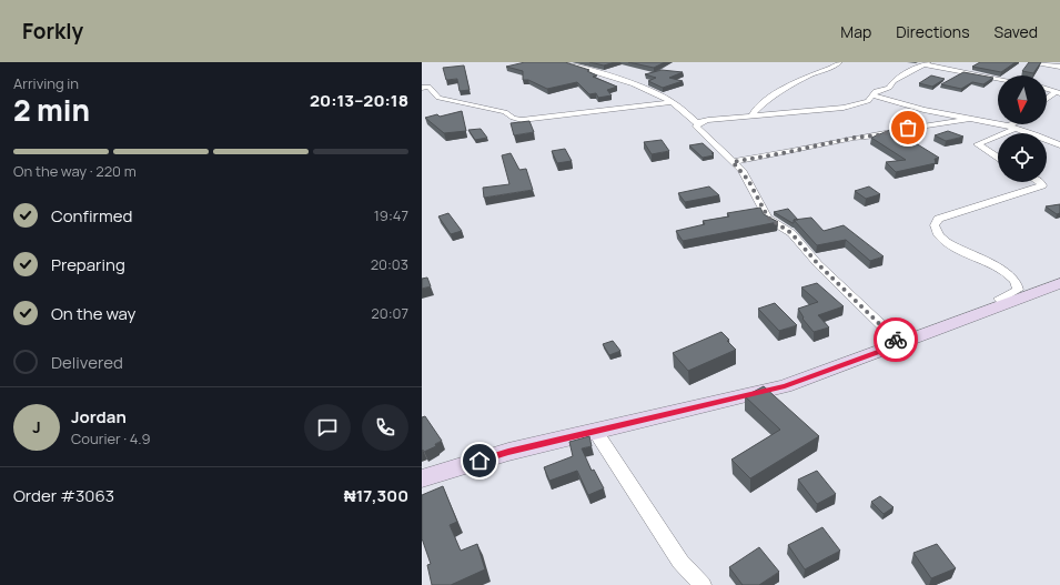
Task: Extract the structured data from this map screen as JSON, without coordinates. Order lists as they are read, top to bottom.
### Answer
{
  "north": "bottom",
  "page": {
    "header": "Forkly",
    "nav": ["Map", "Directions", "Saved"],
    "heading": ["2 min", "Arriving in", "20:13–20:18"],
    "panel": [
      "Jordan",
      "Courier · 4.9",
      "Order #3063",
      "₦17,300"
    ],
    "bar": "On the way · 220 m",
    "list": [
      ["Confirmed", "19:47"],
      ["Preparing", "20:03"],
      ["On the way", "20:07"],
      "Delivered"
    ],
    "round": "J"
  }
}
